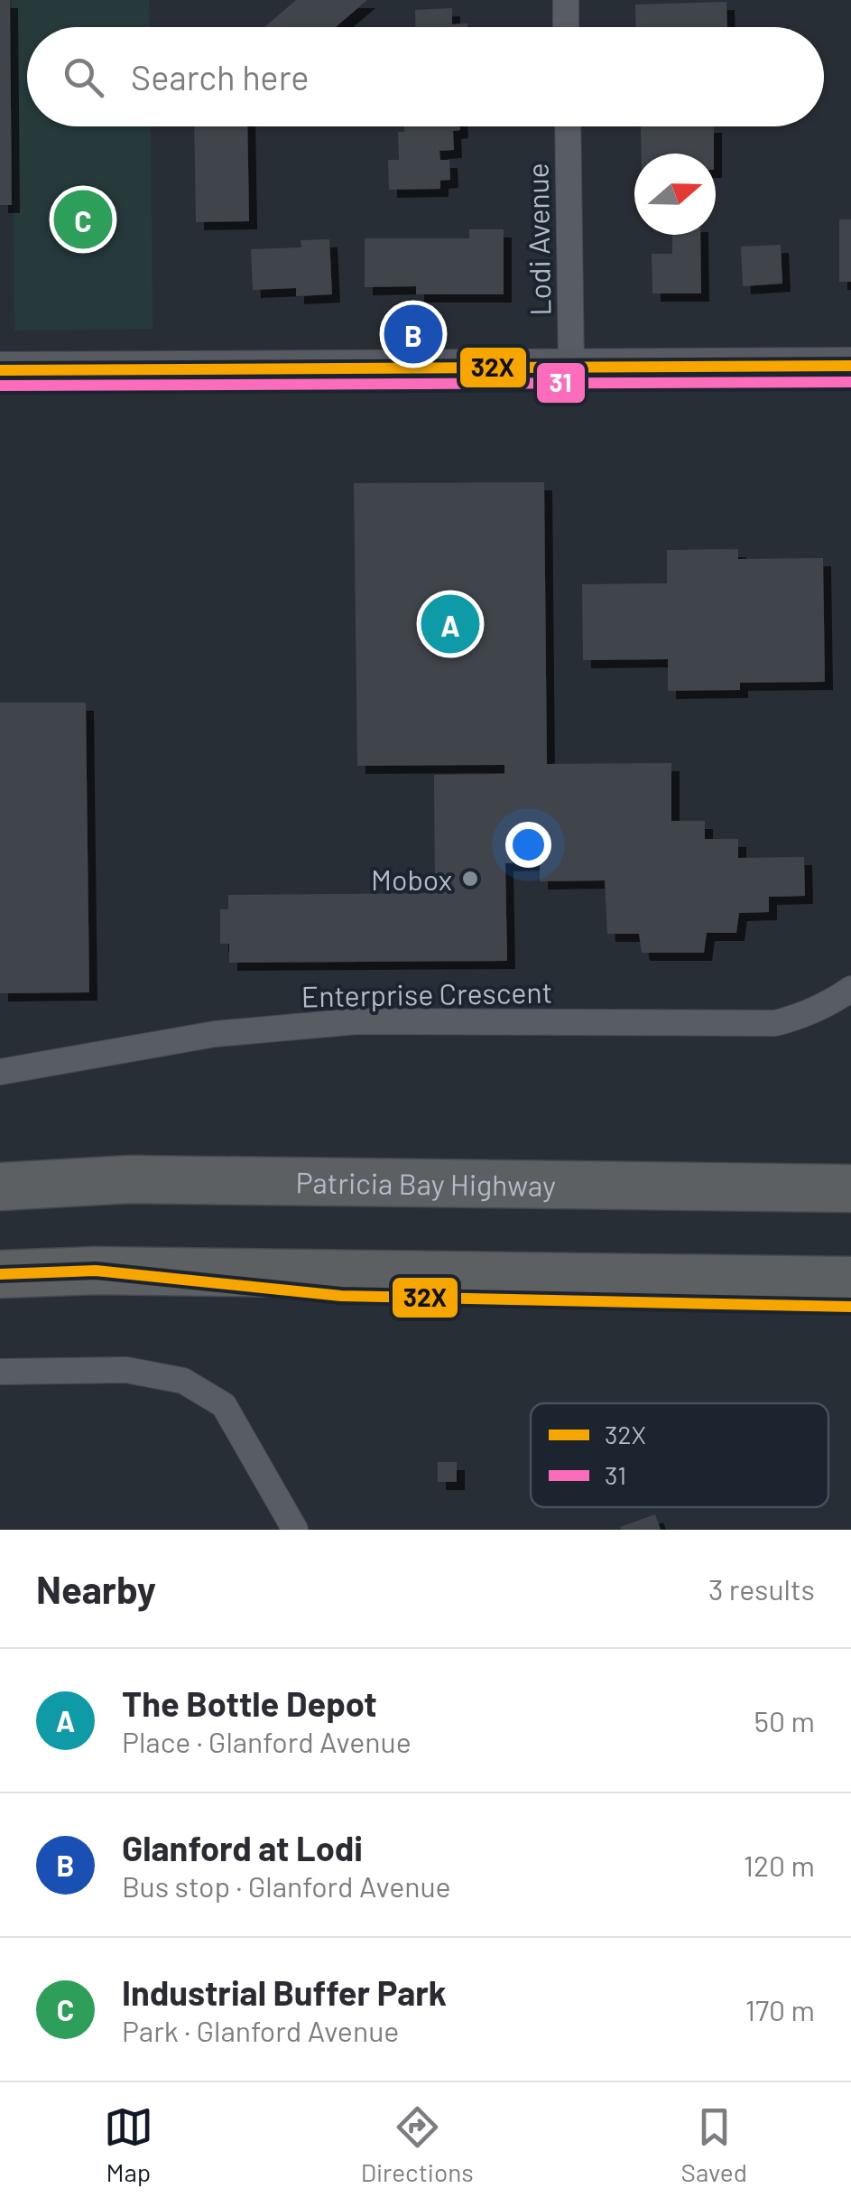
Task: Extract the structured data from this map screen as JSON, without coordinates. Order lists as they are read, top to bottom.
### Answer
{
  "streets": {
    "highway": ["Patricia Bay Highway"],
    "street": ["Lodi Avenue", "Enterprise Crescent"]
  },
  "places": ["Mobox"],
  "lines": ["transit line 32X", "transit line 31"],
  "legend": ["32X", "31"],
  "north": "right",
  "page": {
    "search": "Search here",
    "pins": ["C", "B", "A"],
    "heading": ["Nearby", "3 results"],
    "list": [
      {
        "mark": "A",
        "name": "The Bottle Depot",
        "note": "Place · Glanford Avenue",
        "value": "50 m"
      },
      {
        "mark": "B",
        "name": "Glanford at Lodi",
        "note": "Bus stop · Glanford Avenue",
        "value": "120 m"
      },
      {
        "mark": "C",
        "name": "Industrial Buffer Park",
        "note": "Park · Glanford Avenue",
        "value": "170 m"
      }
    ],
    "nav": ["Map", "Directions", "Saved"]
  }
}
